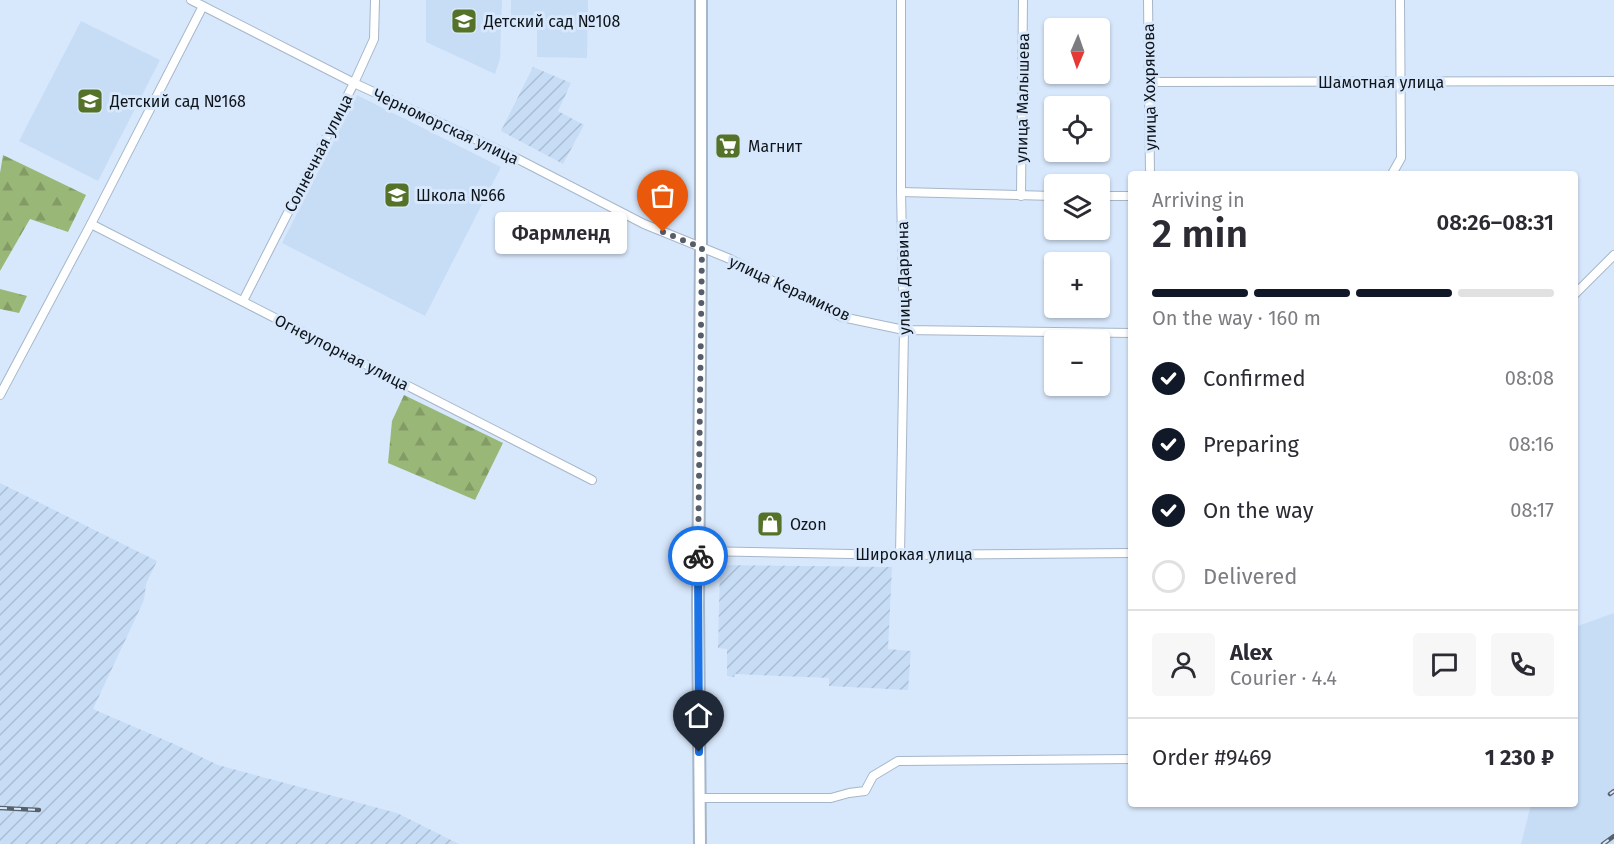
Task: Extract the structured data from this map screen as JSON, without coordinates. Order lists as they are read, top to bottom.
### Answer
{
  "streets": {
    "street": [
      "Шамотная улица",
      "улица Хохрякова",
      "улица Малышева",
      "Черноморская улица",
      "Солнечная улица",
      "улица Дарвина",
      "улица Керамиков",
      "Огнеупорная улица",
      "Широкая улица"
    ]
  },
  "crossings": [
    ["Шамотная улица", "улица Хохрякова"],
    ["Черноморская улица", "Солнечная улица"],
    ["Черноморская улица", "улица Керамиков"],
    ["Солнечная улица", "Огнеупорная улица"],
    ["улица Дарвина", "улица Керамиков"],
    ["улица Дарвина", "Широкая улица"]
  ],
  "places": {
    "school or university": ["Детский сад №108", "Детский сад №168", "Школа №66"],
    "supermarket": ["Магнит"],
    "other": ["Фармленд"],
    "shop": ["Ozon"]
  },
  "north": "bottom",
  "page": {
    "map_buttons": ["+", "−"],
    "heading": ["2 min", "Arriving in", "08:26–08:31"],
    "panel": [
      "Alex",
      "Courier · 4.4",
      "Order #9469",
      "1 230 ₽"
    ],
    "bubble": "Фармленд",
    "bar": "On the way · 160 m",
    "list": [
      ["Confirmed", "08:08"],
      ["Preparing", "08:16"],
      ["On the way", "08:17"],
      "Delivered"
    ]
  }
}
